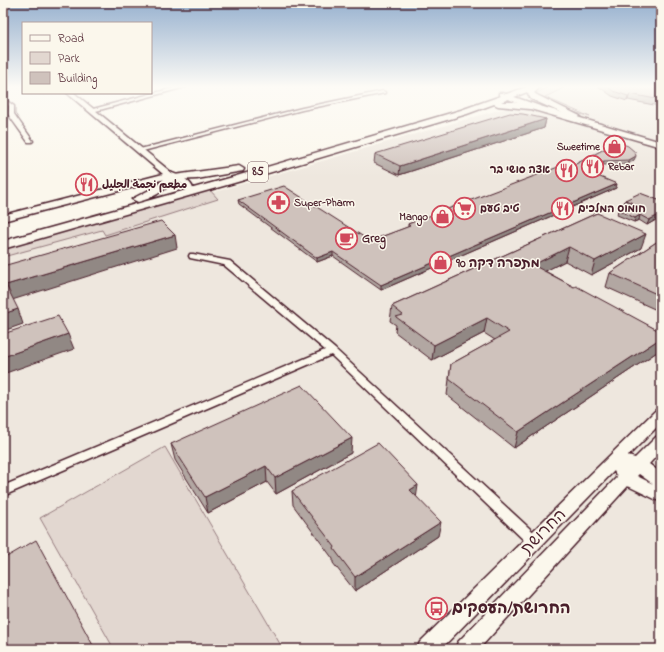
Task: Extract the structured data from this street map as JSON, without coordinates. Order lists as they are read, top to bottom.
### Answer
{
  "streets": {
    "highway": ["85"],
    "street": ["החרושת"]
  },
  "places": {
    "shop": ["Sweetime", "Mango", "מתפרה דקה 90"],
    "restaurant": [
      "Rebar",
      "אצה סושי בר",
      "مطعم نجمة الجليل",
      "חומוס המלכים"
    ],
    "pharmacy": ["Super-Pharm"],
    "supermarket": ["טיב טעם"],
    "cafe": ["Greg"],
    "bus stop": ["החרושת/העסקים"]
  },
  "legend": ["Road", "Park", "Building"]
}
